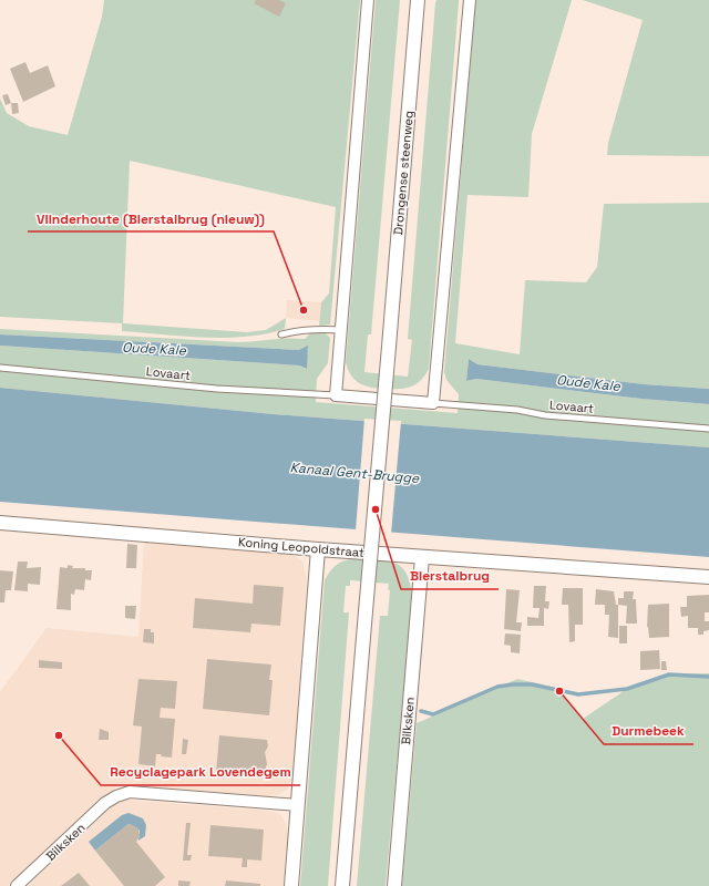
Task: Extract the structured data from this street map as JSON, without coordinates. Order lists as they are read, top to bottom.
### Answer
{
  "streets": {
    "street": ["Drongense steenweg", "Koning Leopoldstraat", "Bilksken"],
    "lane": ["Lovaart"]
  },
  "crossings": [
    ["Koning Leopoldstraat", "Bilksken"]
  ],
  "water": ["Oude Kale", "Kanaal Gent-Brugge"],
  "places": [
    "Vlinderhoute (Bierstalbrug (nieuw))",
    "Bierstalbrug",
    "Durmebeek",
    "Recyclagepark Lovendegem"
  ]
}
